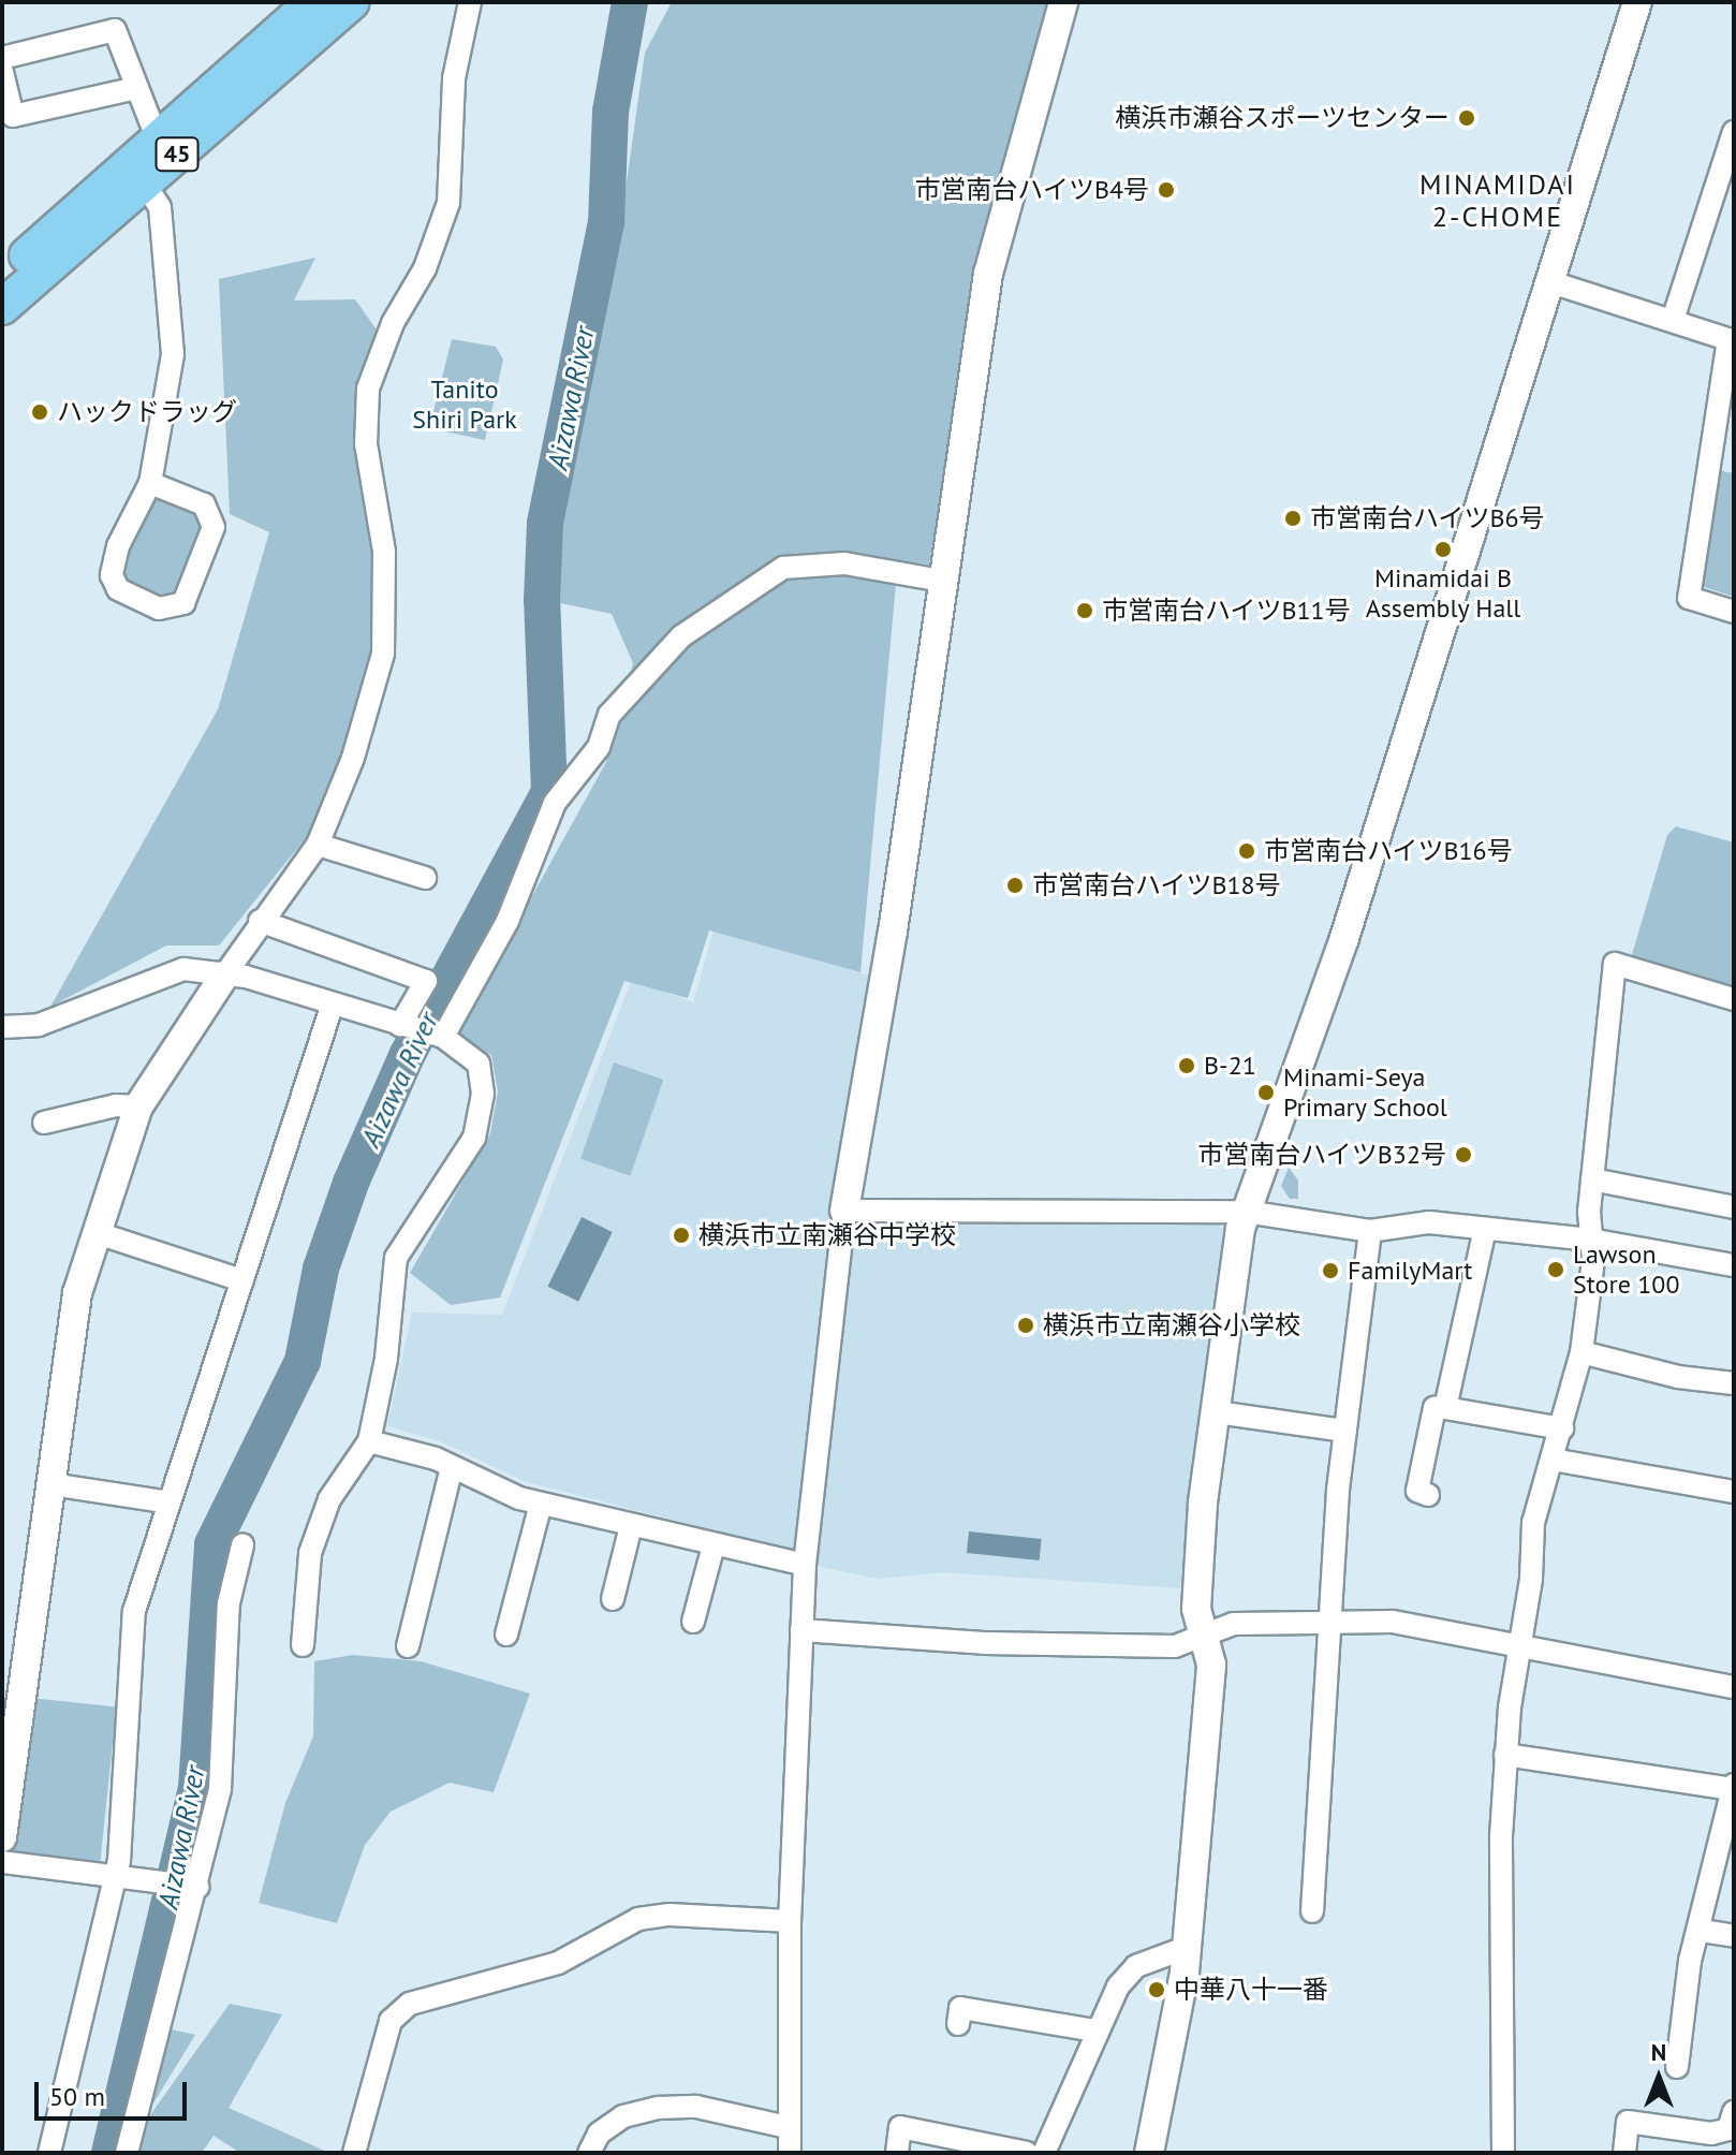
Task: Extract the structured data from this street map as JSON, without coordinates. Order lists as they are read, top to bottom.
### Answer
{
  "streets": {
    "main road": ["45"]
  },
  "districts": ["MINAMIDAI 2-CHOME"],
  "water": ["Aizawa River"],
  "parks": ["Tanito Shiri Park"],
  "places": [
    "横浜市瀬谷スポーツセンター",
    "市営南台ハイツB4号",
    "ハックドラッグ",
    "市営南台ハイツB6号",
    "Minamidai B Assembly Hall",
    "市営南台ハイツB11号",
    "市営南台ハイツB16号",
    "市営南台ハイツB18号",
    "B-21",
    "Minami-Seya Primary School",
    "市営南台ハイツB32号",
    "横浜市立南瀬谷中学校",
    "Lawson Store 100",
    "FamilyMart",
    "横浜市立南瀬谷小学校",
    "中華八十一番"
  ],
  "scale_bar": "50 m",
  "north": "top"
}
